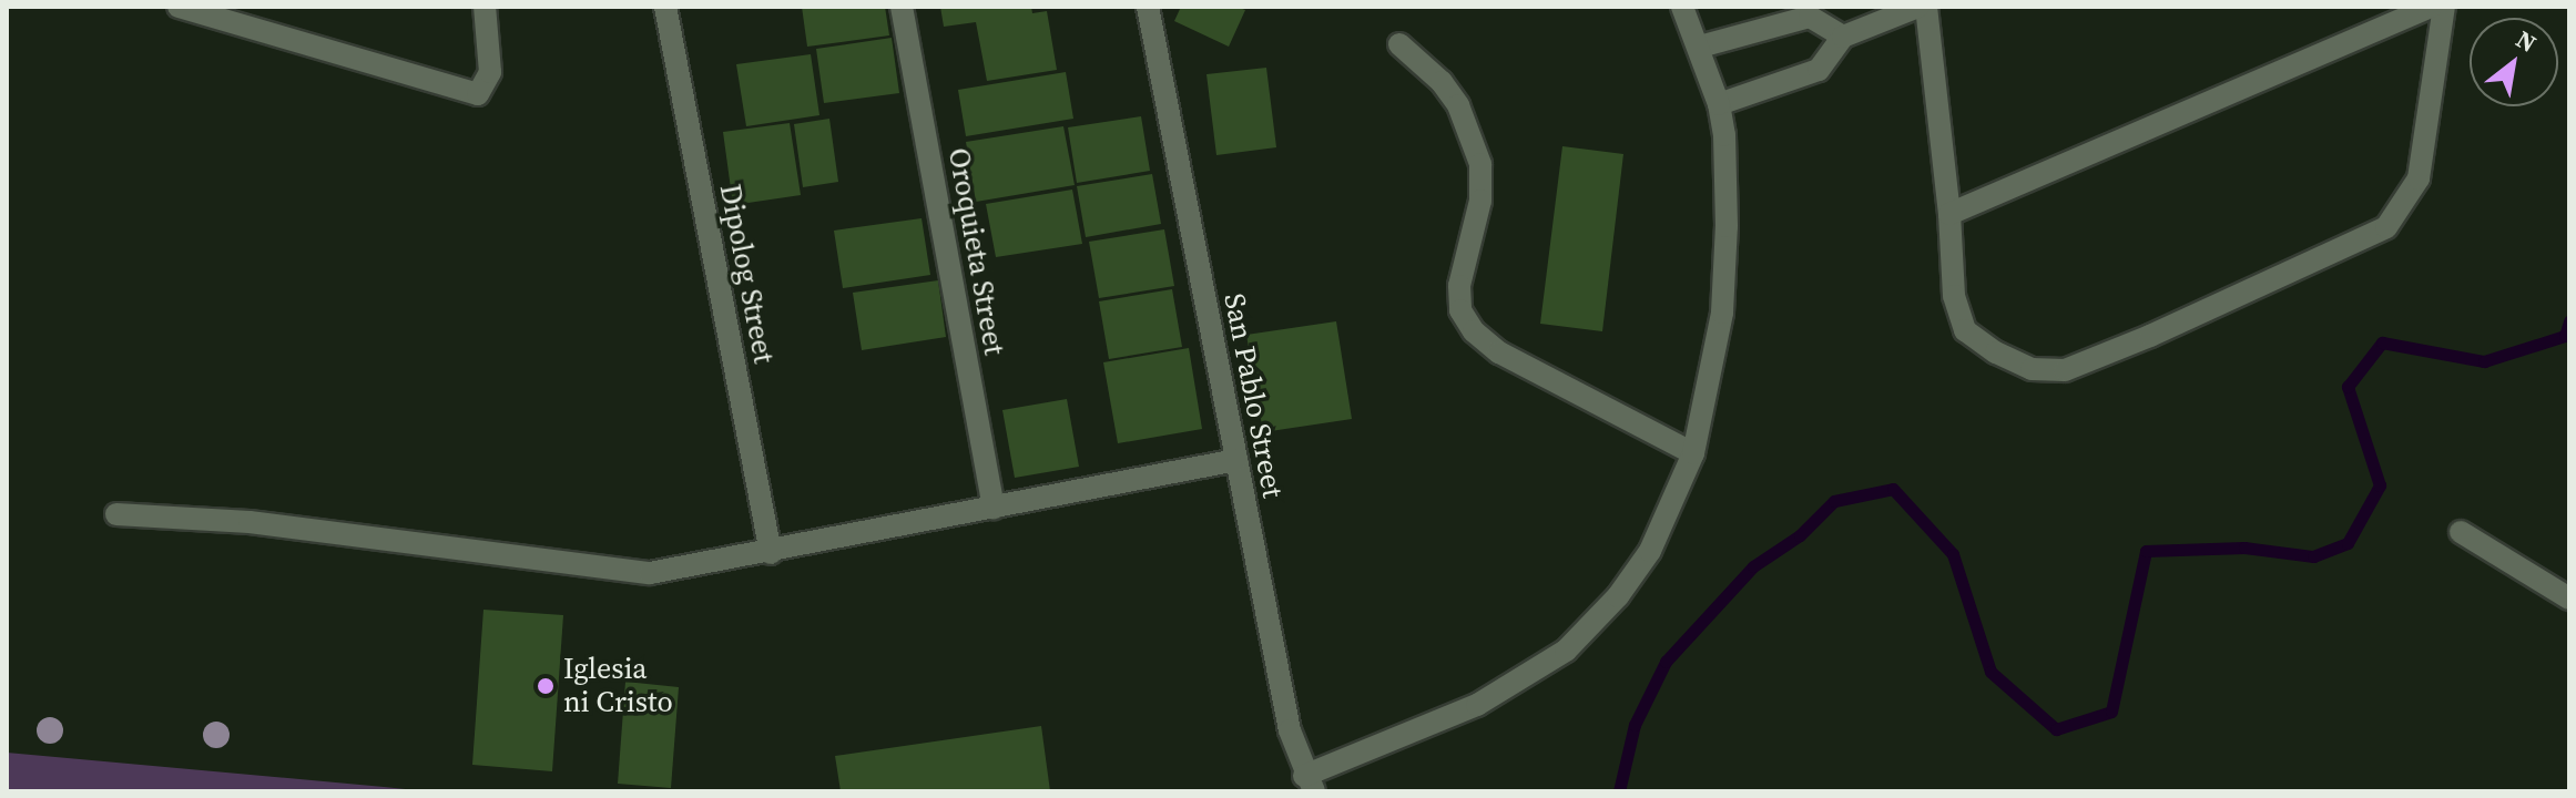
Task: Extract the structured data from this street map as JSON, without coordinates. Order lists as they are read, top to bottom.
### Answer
{
  "streets": {
    "street": ["Oroquieta Street", "Dipolog Street", "San Pablo Street"]
  },
  "places": ["Iglesia ni Cristo"],
  "north": "top right"
}
